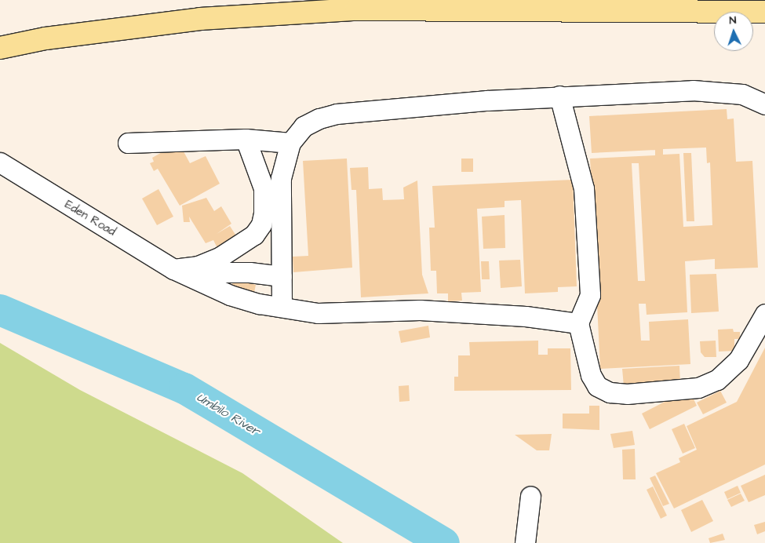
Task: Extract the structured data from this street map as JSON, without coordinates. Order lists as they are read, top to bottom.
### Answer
{
  "streets": {
    "street": ["Eden Road"]
  },
  "water": ["Umbilo River"],
  "north": "top"
}
